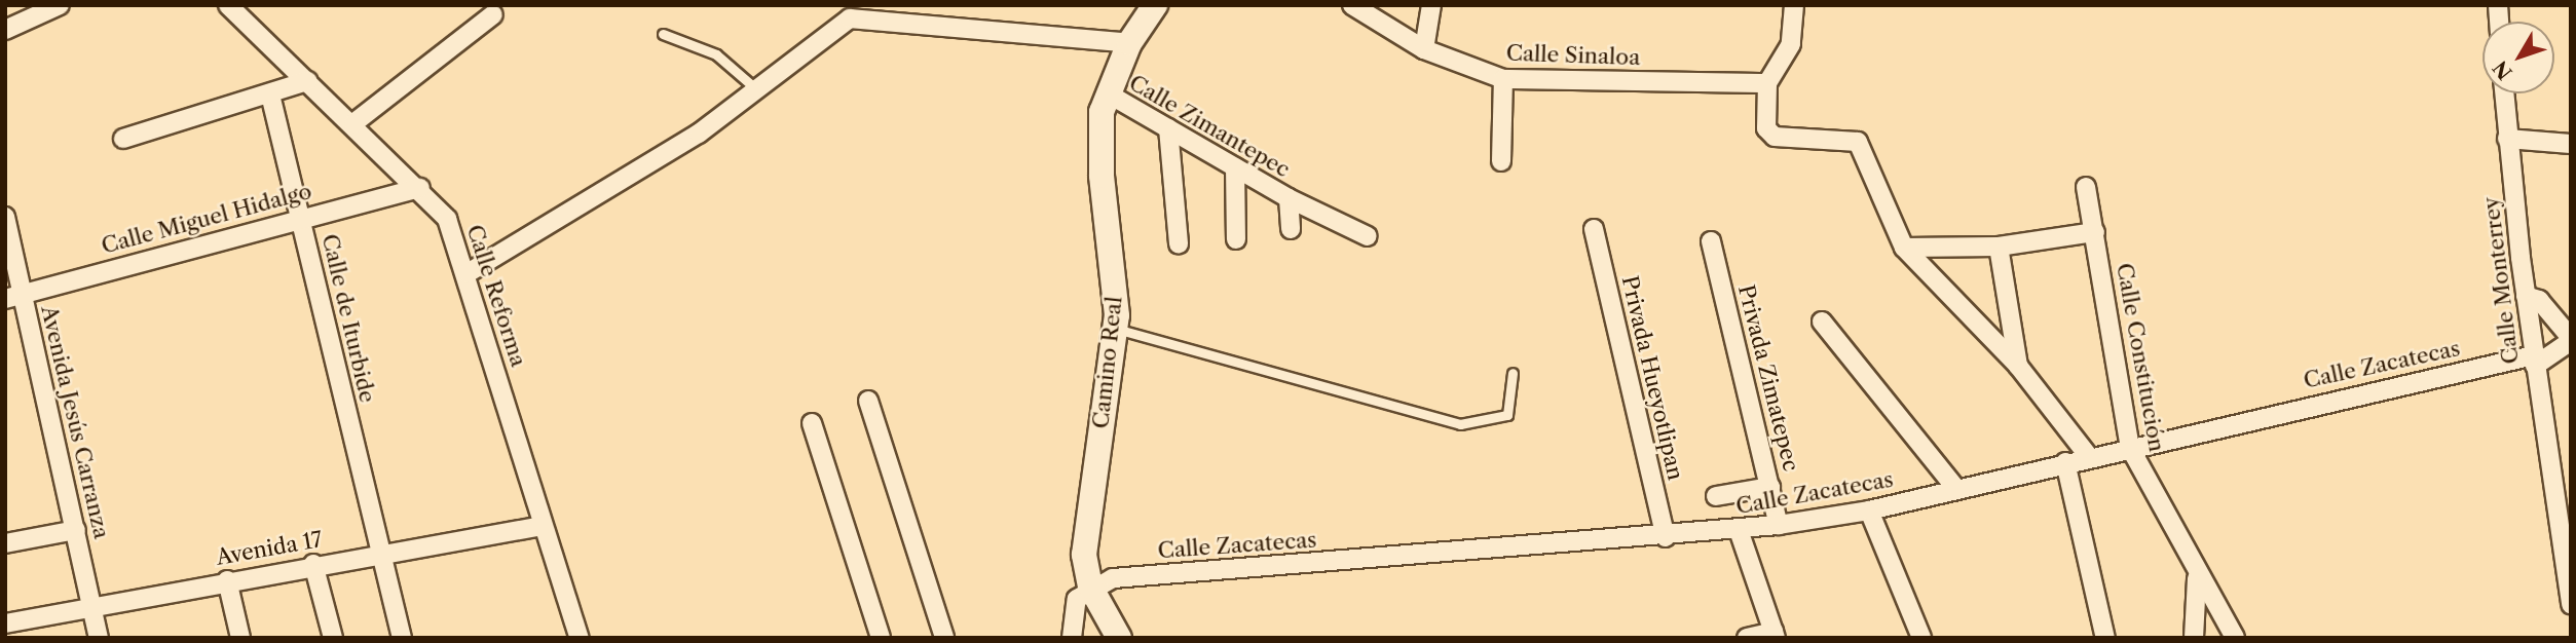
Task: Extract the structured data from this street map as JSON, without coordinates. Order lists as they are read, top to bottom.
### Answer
{
  "streets": {
    "main road": ["Camino Real"],
    "street": [
      "Calle Sinaloa",
      "Calle Zimantepec",
      "Calle Miguel Hidalgo",
      "Calle Monterrey",
      "Calle Reforma",
      "Calle de Iturbide",
      "Calle Constitución",
      "Calle Zacatecas",
      "Privada Hueyotlipan",
      "Privada Zimatepec",
      "Avenida Jesús Carranza",
      "Avenida 17"
    ]
  },
  "crossings": [
    ["Calle Zimantepec", "Camino Real"],
    ["Calle Miguel Hidalgo", "Calle Reforma"],
    ["Calle Miguel Hidalgo", "Calle de Iturbide"],
    ["Calle Miguel Hidalgo", "Avenida Jesús Carranza"],
    ["Calle Monterrey", "Calle Zacatecas"],
    ["Calle Reforma", "Avenida 17"],
    ["Calle de Iturbide", "Avenida 17"],
    ["Calle Constitución", "Calle Zacatecas"],
    ["Camino Real", "Calle Zacatecas"],
    ["Calle Zacatecas", "Privada Hueyotlipan"],
    ["Calle Zacatecas", "Privada Zimatepec"],
    ["Avenida Jesús Carranza", "Avenida 17"]
  ],
  "north": "bottom left"
}
